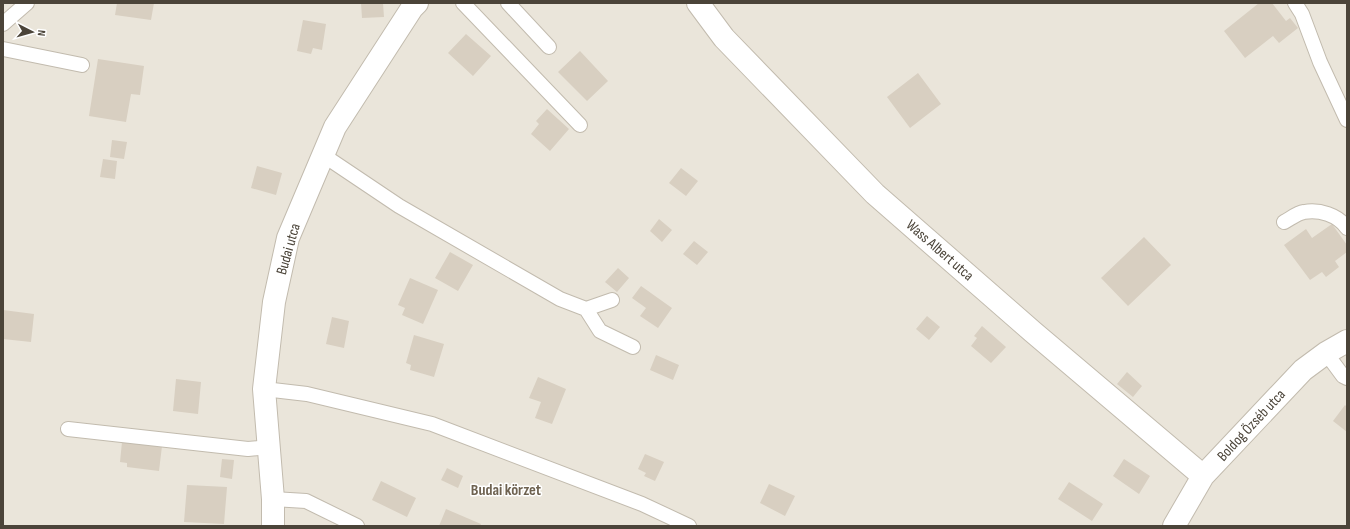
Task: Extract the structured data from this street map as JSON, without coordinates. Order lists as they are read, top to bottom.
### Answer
{
  "streets": {
    "street": ["Budai utca", "Wass Albert utca", "Boldog Özséb utca"]
  },
  "crossings": [
    ["Wass Albert utca", "Boldog Özséb utca"]
  ],
  "districts": ["Budai körzet"],
  "north": "right"
}
